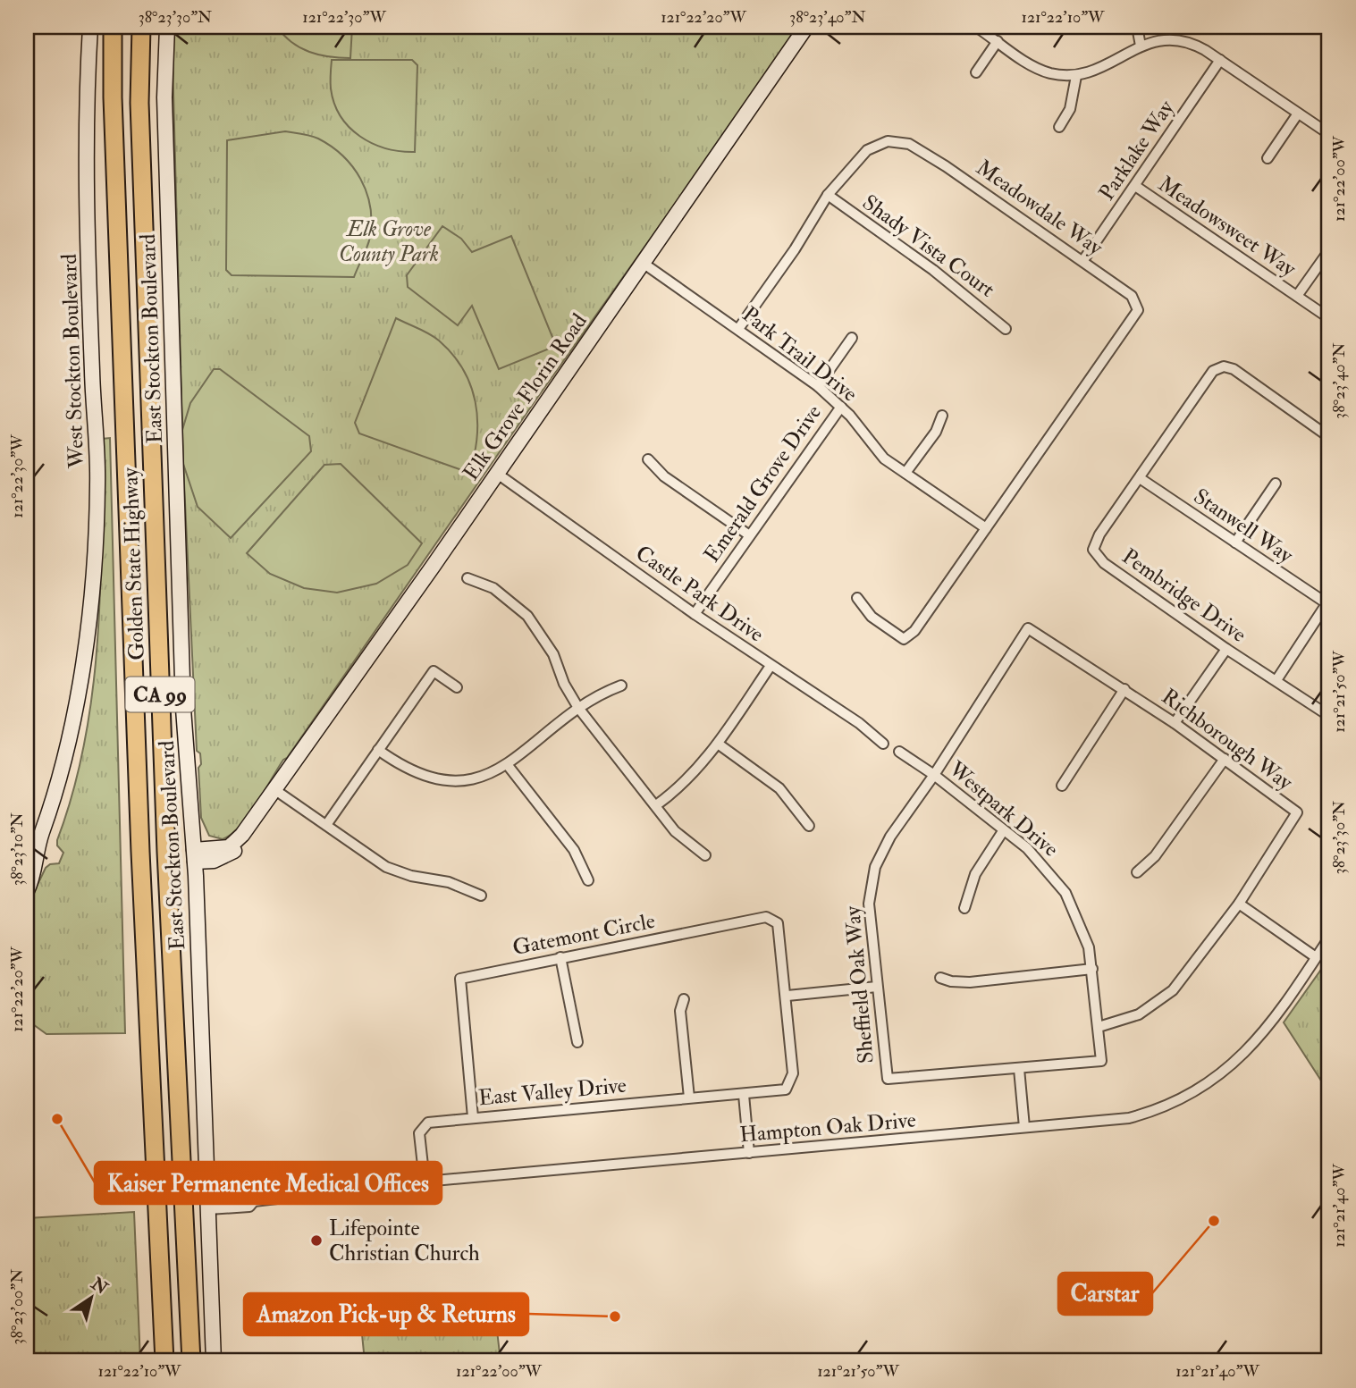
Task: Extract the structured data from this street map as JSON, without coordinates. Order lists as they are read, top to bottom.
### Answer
{
  "streets": {
    "highway": ["Golden State Highway", "CA 99"],
    "main road": ["East Stockton Boulevard", "West Stockton Boulevard", "Elk Grove Florin Road"],
    "street": [
      "Parklake Way",
      "Meadowdale Way",
      "Meadowsweet Way",
      "Shady Vista Court",
      "Park Trail Drive",
      "Emerald Grove Drive",
      "Stanwell Way",
      "Castle Park Drive",
      "Pembridge Drive",
      "Richborough Way",
      "Westpark Drive",
      "Gatemont Circle",
      "Sheffield Oak Way",
      "East Valley Drive",
      "Hampton Oak Drive"
    ]
  },
  "crossings": [
    ["Parklake Way", "Meadowdale Way"],
    ["Parklake Way", "Meadowsweet Way"],
    ["Meadowdale Way", "Shady Vista Court"],
    ["Meadowdale Way", "Park Trail Drive"],
    ["East Stockton Boulevard", "Elk Grove Florin Road"],
    ["East Stockton Boulevard", "Hampton Oak Drive"],
    ["Park Trail Drive", "Elk Grove Florin Road"],
    ["Park Trail Drive", "Emerald Grove Drive"],
    ["Elk Grove Florin Road", "Castle Park Drive"],
    ["Emerald Grove Drive", "Castle Park Drive"],
    ["Stanwell Way", "Pembridge Drive"],
    ["Richborough Way", "Westpark Drive"],
    ["Richborough Way", "Sheffield Oak Way"],
    ["Westpark Drive", "Sheffield Oak Way"],
    ["Gatemont Circle", "East Valley Drive"],
    ["East Valley Drive", "Hampton Oak Drive"]
  ],
  "parks": ["Elk Grove County Park"],
  "places": [
    "Kaiser Permanente Medical Offices",
    "Carstar",
    "Lifepointe Christian Church",
    "Amazon Pick-up & Returns"
  ],
  "north": "top right",
  "coordinates": [
    "38°23'30\"N",
    "121°22'30\"W",
    "121°22'20\"W",
    "38°23'40\"N",
    "121°22'10\"W",
    "121°22'00\"W",
    "121°21'50\"W",
    "38°23'10\"N",
    "121°21'40\"W",
    "38°23'00\"N"
  ]
}
